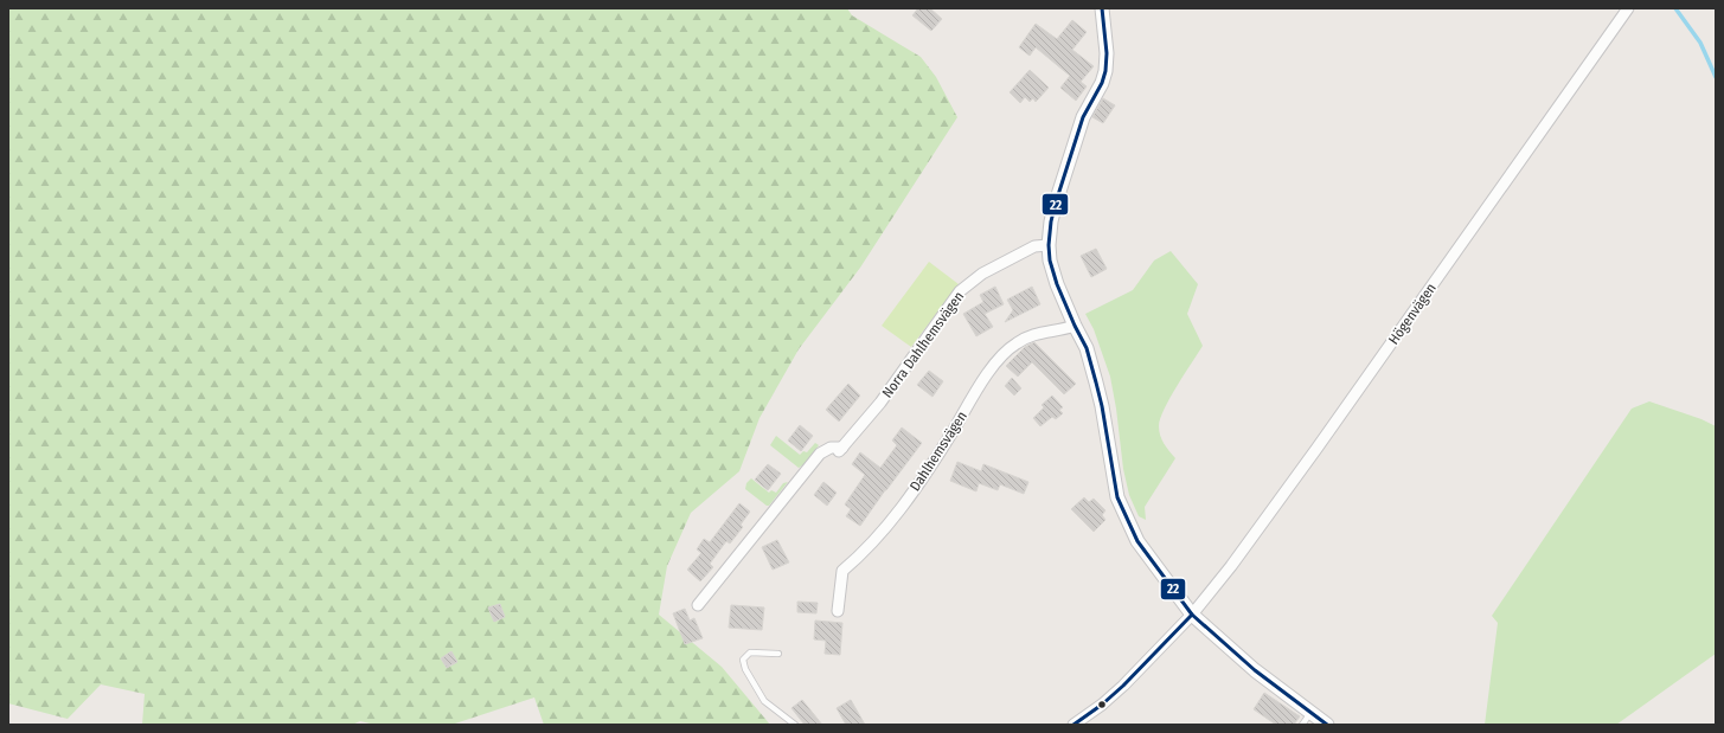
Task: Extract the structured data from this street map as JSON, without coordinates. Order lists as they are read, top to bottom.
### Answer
{
  "streets": {
    "street": ["Högenvägen", "Norra Dahlhemsvägen", "Dahlhemsvägen"]
  },
  "lines": ["transit line 22"]
}
